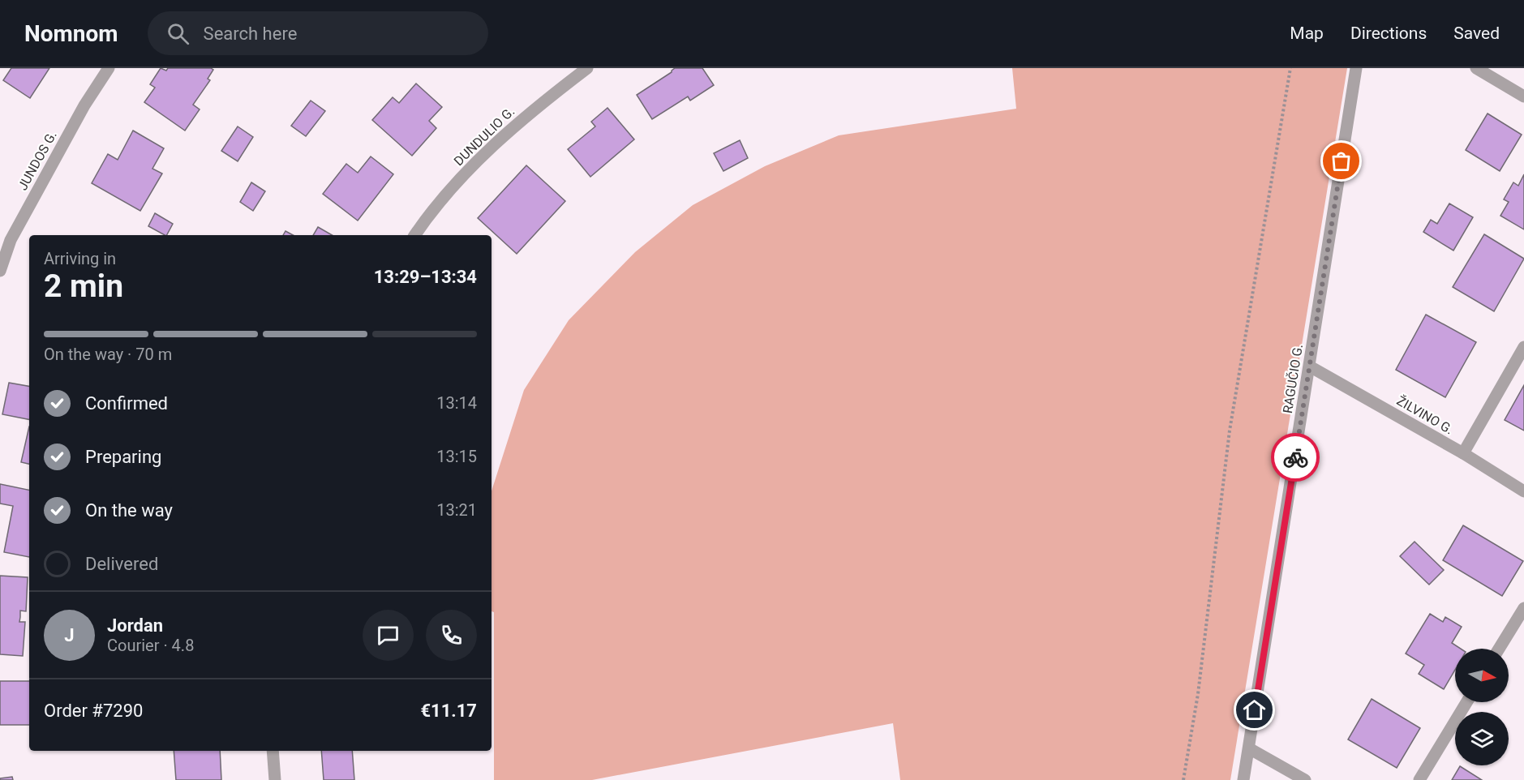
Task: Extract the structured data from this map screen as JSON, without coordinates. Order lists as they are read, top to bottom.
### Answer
{
  "streets": {
    "street": [
      "DUNDULIO G.",
      "JUNDOS G.",
      "RAGUČIO G.",
      "ŽILVINO G."
    ]
  },
  "crossings": [
    ["RAGUČIO G.", "ŽILVINO G."]
  ],
  "north": "right",
  "page": {
    "header": "Nomnom",
    "search": "Search here",
    "nav": ["Map", "Directions", "Saved"],
    "heading": ["2 min", "Arriving in", "13:29–13:34"],
    "panel": [
      "Jordan",
      "Courier · 4.8",
      "Order #7290",
      "€11.17"
    ],
    "bar": "On the way · 70 m",
    "list": [
      ["Confirmed", "13:14"],
      ["Preparing", "13:15"],
      ["On the way", "13:21"],
      "Delivered"
    ],
    "round": "J"
  }
}
